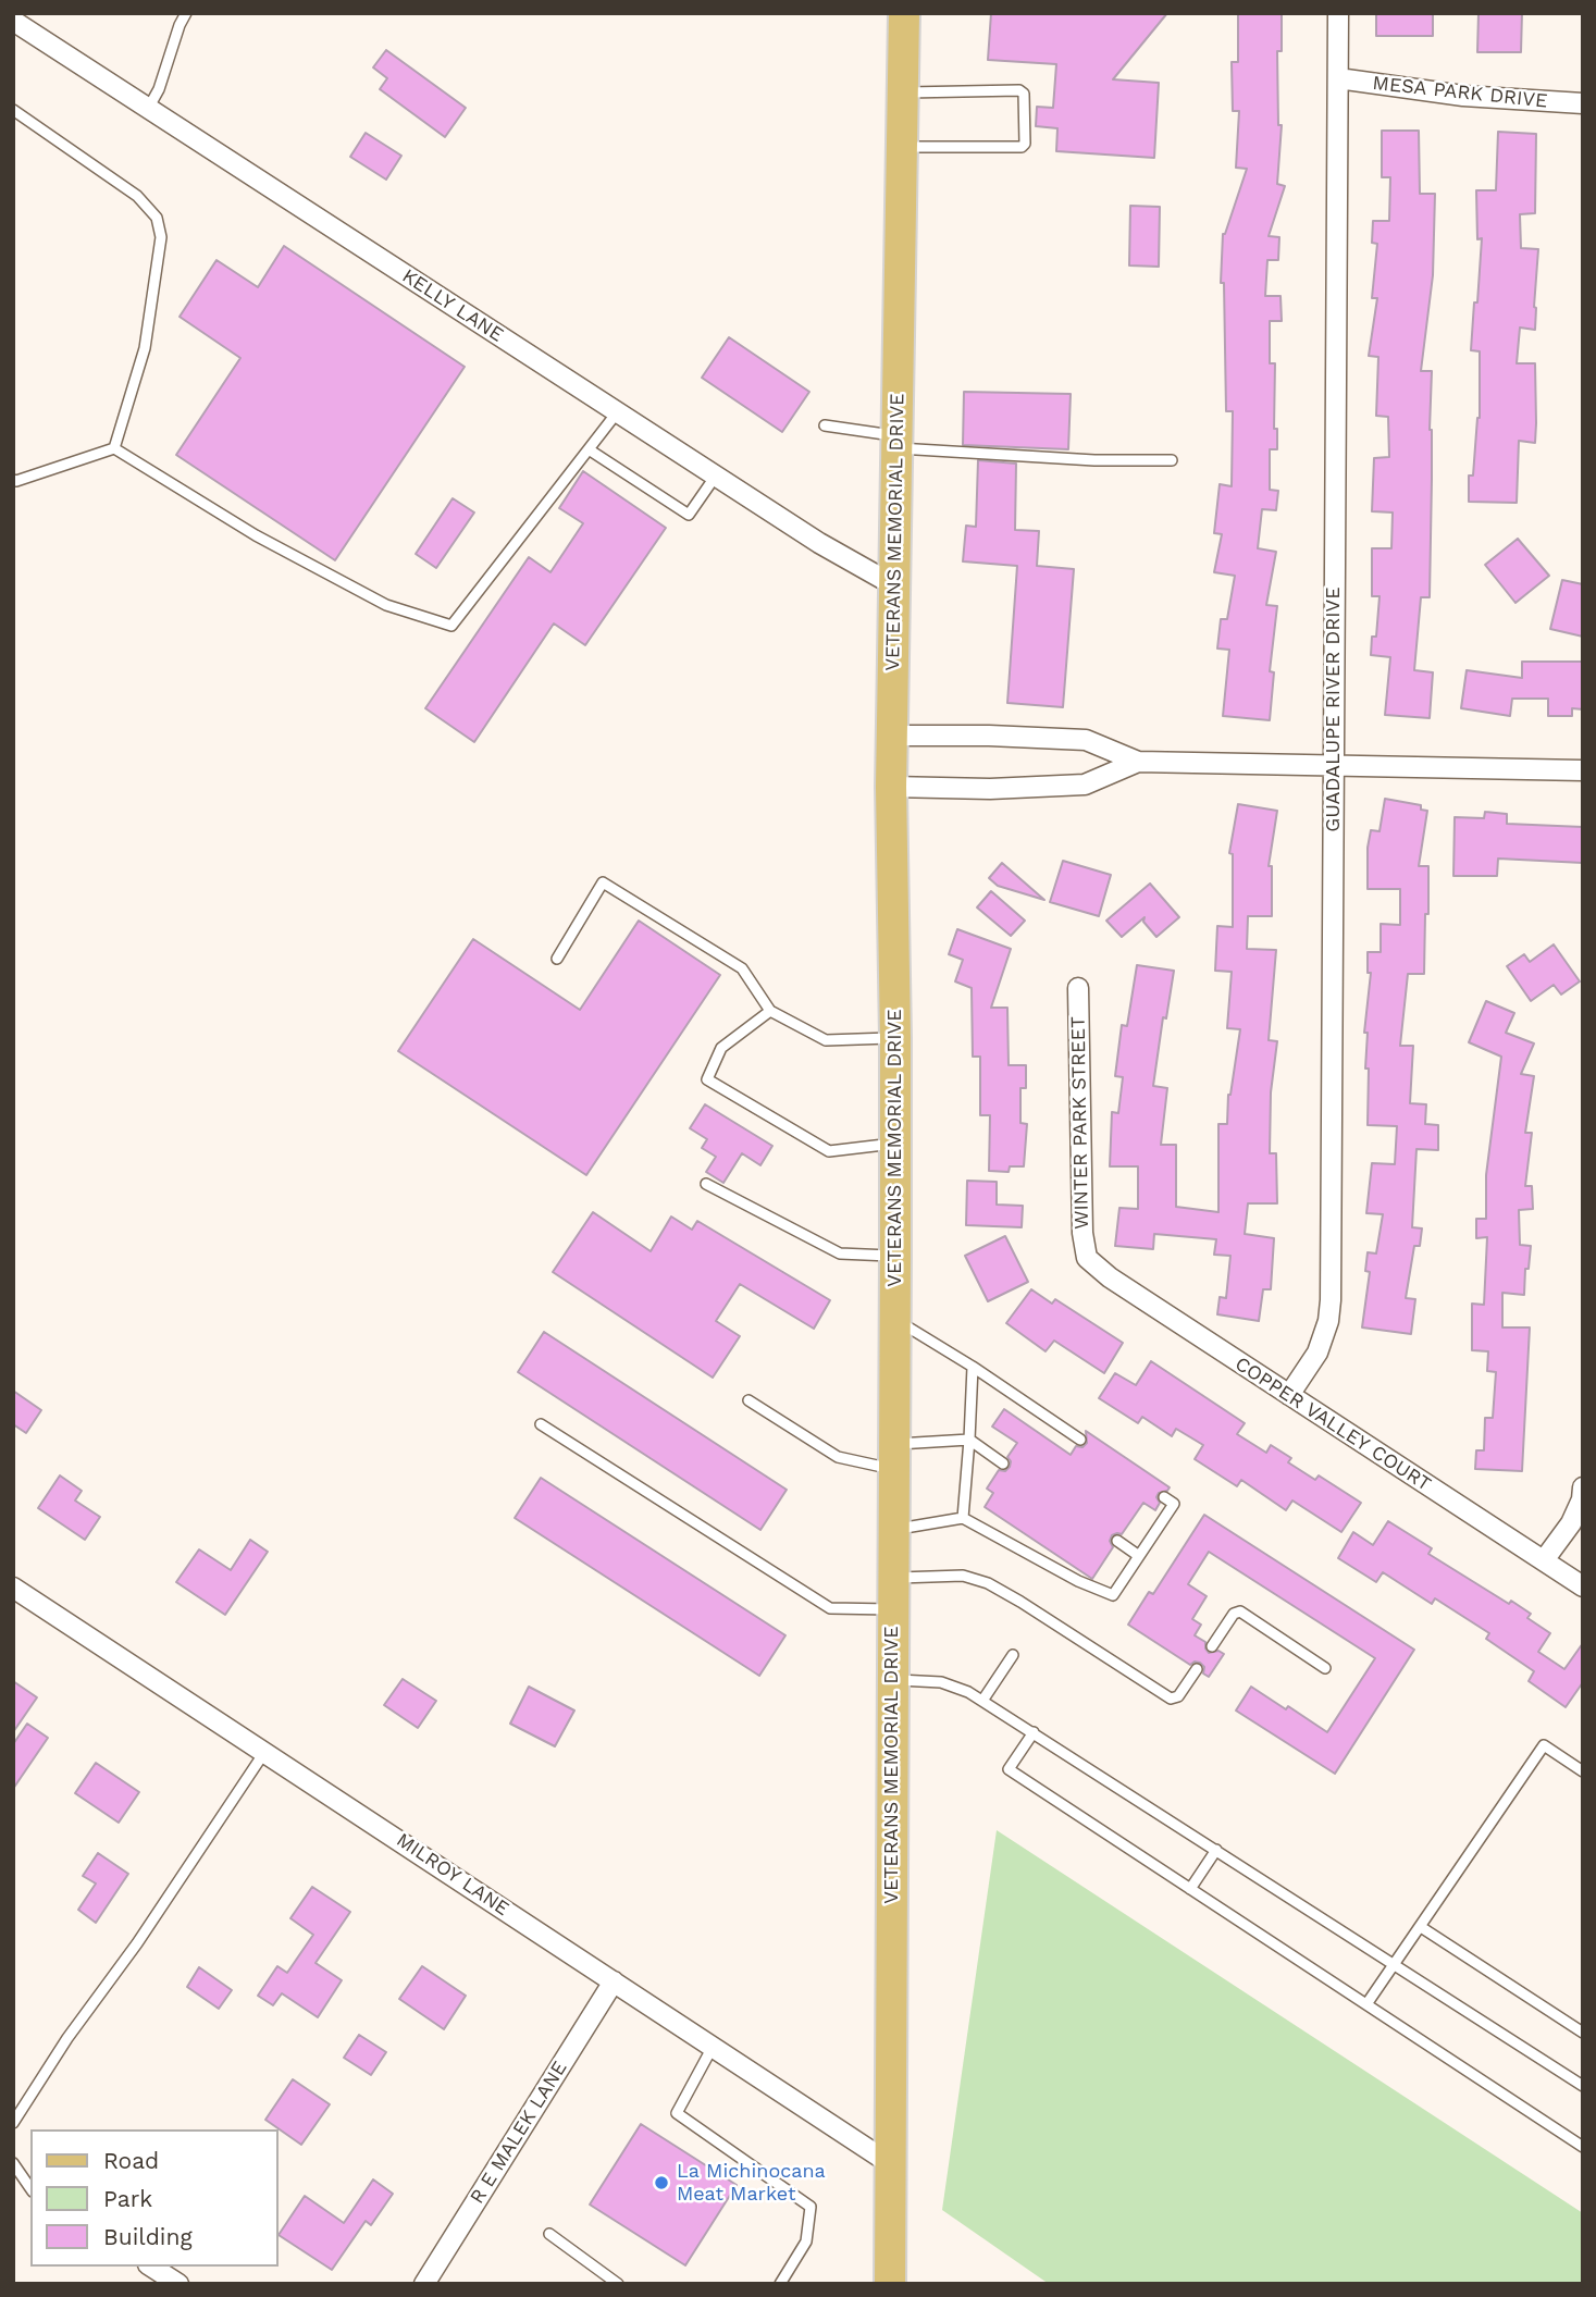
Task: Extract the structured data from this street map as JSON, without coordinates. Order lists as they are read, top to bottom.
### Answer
{
  "streets": {
    "main road": ["VETERANS MEMORIAL DRIVE"],
    "street": [
      "MESA PARK DRIVE",
      "KELLY LANE",
      "GUADALUPE RIVER DRIVE",
      "WINTER PARK STREET",
      "COPPER VALLEY COURT",
      "MILROY LANE",
      "R E MALEK LANE"
    ]
  },
  "crossings": [
    ["MESA PARK DRIVE", "GUADALUPE RIVER DRIVE"],
    ["KELLY LANE", "VETERANS MEMORIAL DRIVE"],
    ["VETERANS MEMORIAL DRIVE", "MILROY LANE"],
    ["GUADALUPE RIVER DRIVE", "COPPER VALLEY COURT"],
    ["WINTER PARK STREET", "COPPER VALLEY COURT"],
    ["MILROY LANE", "R E MALEK LANE"]
  ],
  "places": ["La Michinocana Meat Market"],
  "legend": ["Road", "Park", "Building"]
}
